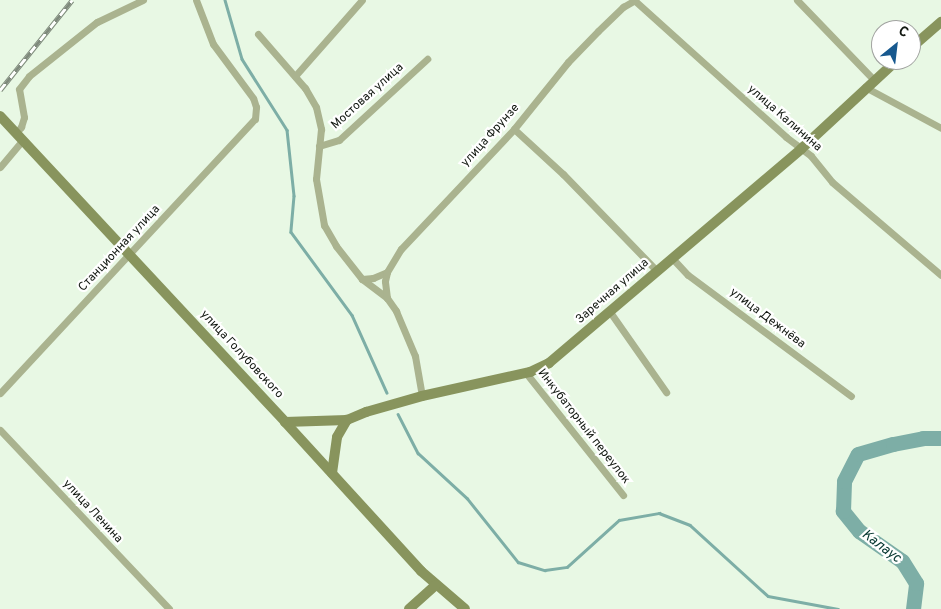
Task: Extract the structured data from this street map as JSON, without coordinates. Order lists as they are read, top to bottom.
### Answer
{
  "streets": {
    "street": [
      "Мостовая улица",
      "улица Калинина",
      "улица Фрунзе",
      "Станционная улица",
      "Заречная улица",
      "улица Дежнёва",
      "улица Голубовского",
      "Инкубаторный переулок",
      "улица Ленина"
    ]
  },
  "crossings": [
    ["улица Калинина", "улица Фрунзе"],
    ["улица Калинина", "Заречная улица"],
    ["Станционная улица", "улица Голубовского"],
    ["Заречная улица", "улица Дежнёва"],
    ["Заречная улица", "улица Голубовского"],
    ["Заречная улица", "Инкубаторный переулок"]
  ],
  "water": ["Калаус"],
  "north": "top right"
}
